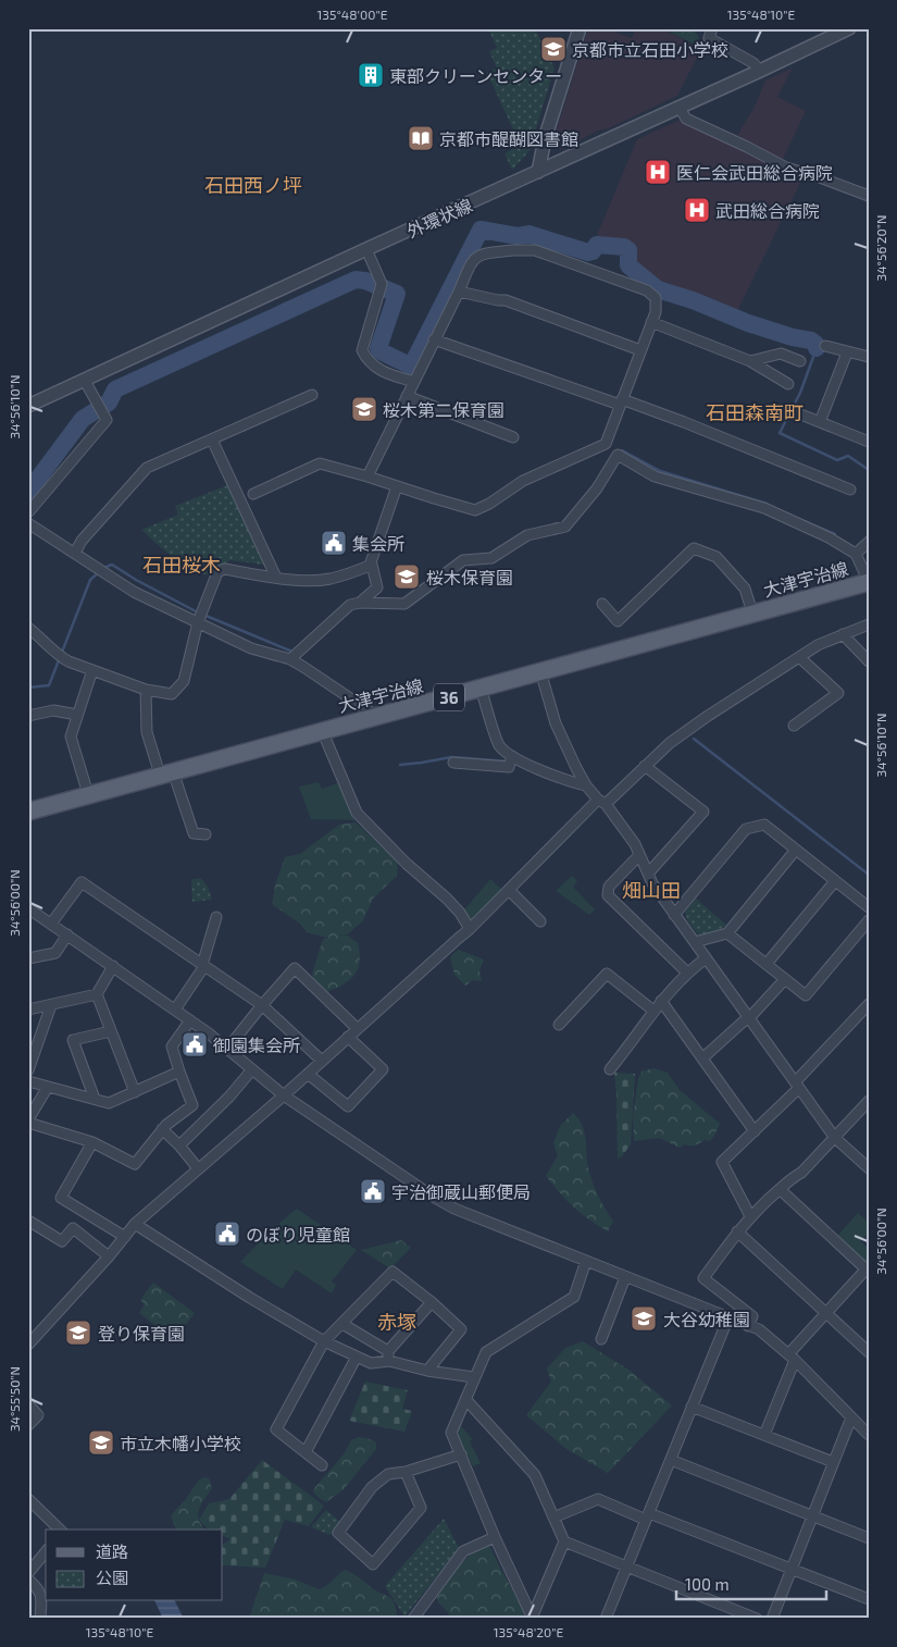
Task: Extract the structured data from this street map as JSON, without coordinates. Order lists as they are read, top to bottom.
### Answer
{
  "streets": {
    "main road": ["大津宇治線", "36"],
    "street": ["外環状線"]
  },
  "districts": [
    "石田西ノ坪",
    "石田森南町",
    "石田桜木",
    "畑山田",
    "赤塚"
  ],
  "places": {
    "school or university": [
      "京都市立石田小学校",
      "桜木第二保育園",
      "桜木保育園",
      "大谷幼稚園",
      "登り保育園",
      "市立木幡小学校"
    ],
    "building": ["東部クリーンセンター"],
    "library": ["京都市醍醐図書館"],
    "hospital": ["医仁会武田総合病院", "武田総合病院"],
    "public building": [
      "集会所",
      "御園集会所",
      "宇治御蔵山郵便局",
      "のぼり児童館"
    ]
  },
  "legend": ["道路", "公園"],
  "scale_bar": "100 m",
  "coordinates": [
    "135°48'00\"E",
    "135°48'10\"E",
    "34°56'20\"N",
    "34°56'10\"N",
    "34°56'00\"N",
    "34°55'50\"N",
    "135°48'20\"E"
  ]
}
